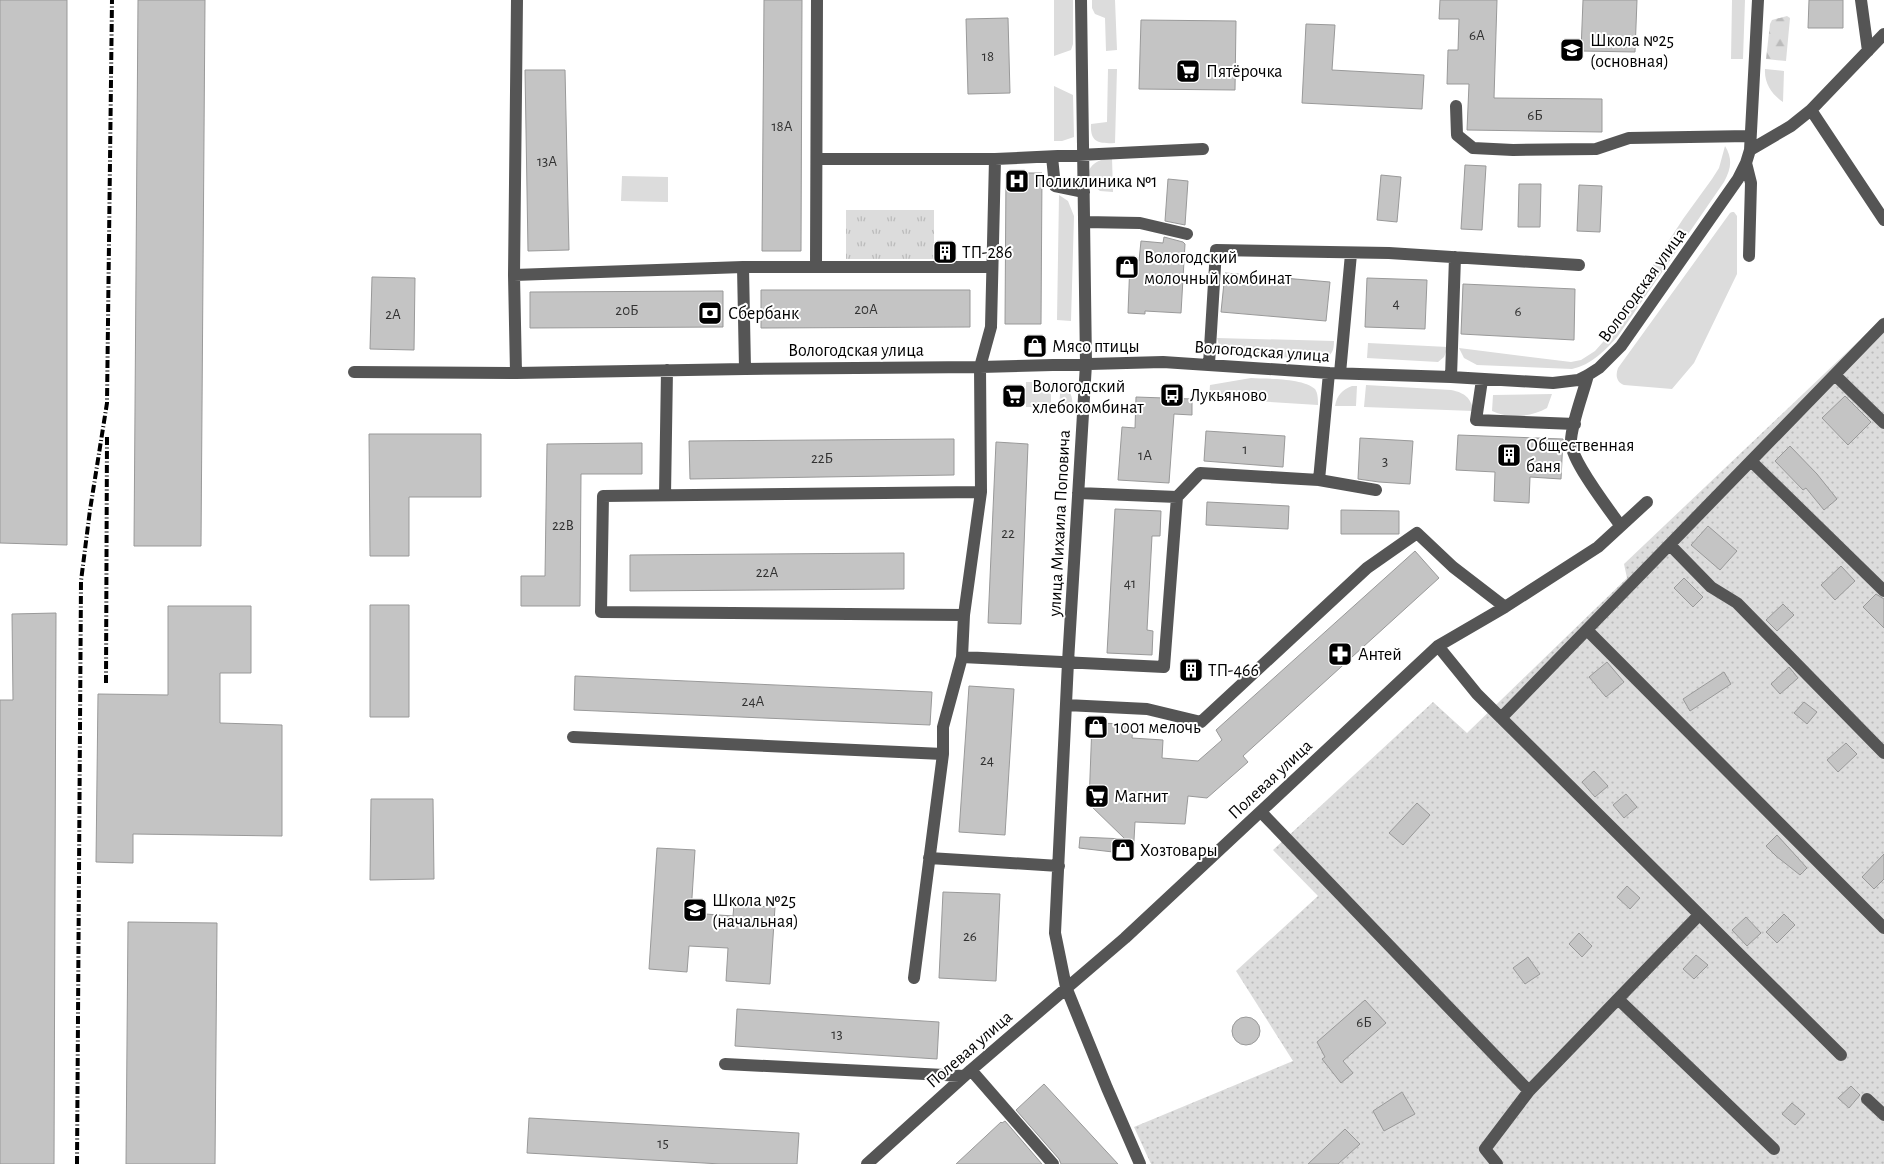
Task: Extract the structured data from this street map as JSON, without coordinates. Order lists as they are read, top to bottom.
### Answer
{
  "streets": {
    "street": ["Вологодская улица", "улица Михаила Поповича", "Полевая улица"]
  },
  "crossings": [
    ["Вологодская улица", "улица Михаила Поповича"],
    ["улица Михаила Поповича", "Полевая улица"]
  ],
  "places": {
    "school or university": ["Школа №25 (основная)", "Школа №25 (начальная)"],
    "supermarket": ["Пятёрочка", "Вологодский хлебокомбинат", "Магнит"],
    "hospital": ["Поликлиника №1"],
    "building": ["ТП-286", "Общественная баня", "ТП-466"],
    "shop": [
      "Вологодский молочный комбинат",
      "Мясо птицы",
      "1001 мелочь",
      "Хозтовары"
    ],
    "bank": ["Сбербанк"],
    "bus stop": ["Лукьяново"],
    "pharmacy": ["Антей"]
  },
  "house_numbers": [
    "6А",
    "18",
    "6Б",
    "18А",
    "13А",
    "4",
    "20А",
    "20Б",
    "6",
    "2А",
    "1",
    "1А",
    "22Б",
    "3",
    "22В",
    "22",
    "22А",
    "41",
    "24А",
    "24",
    "26",
    "6Б",
    "13",
    "15"
  ]
}
